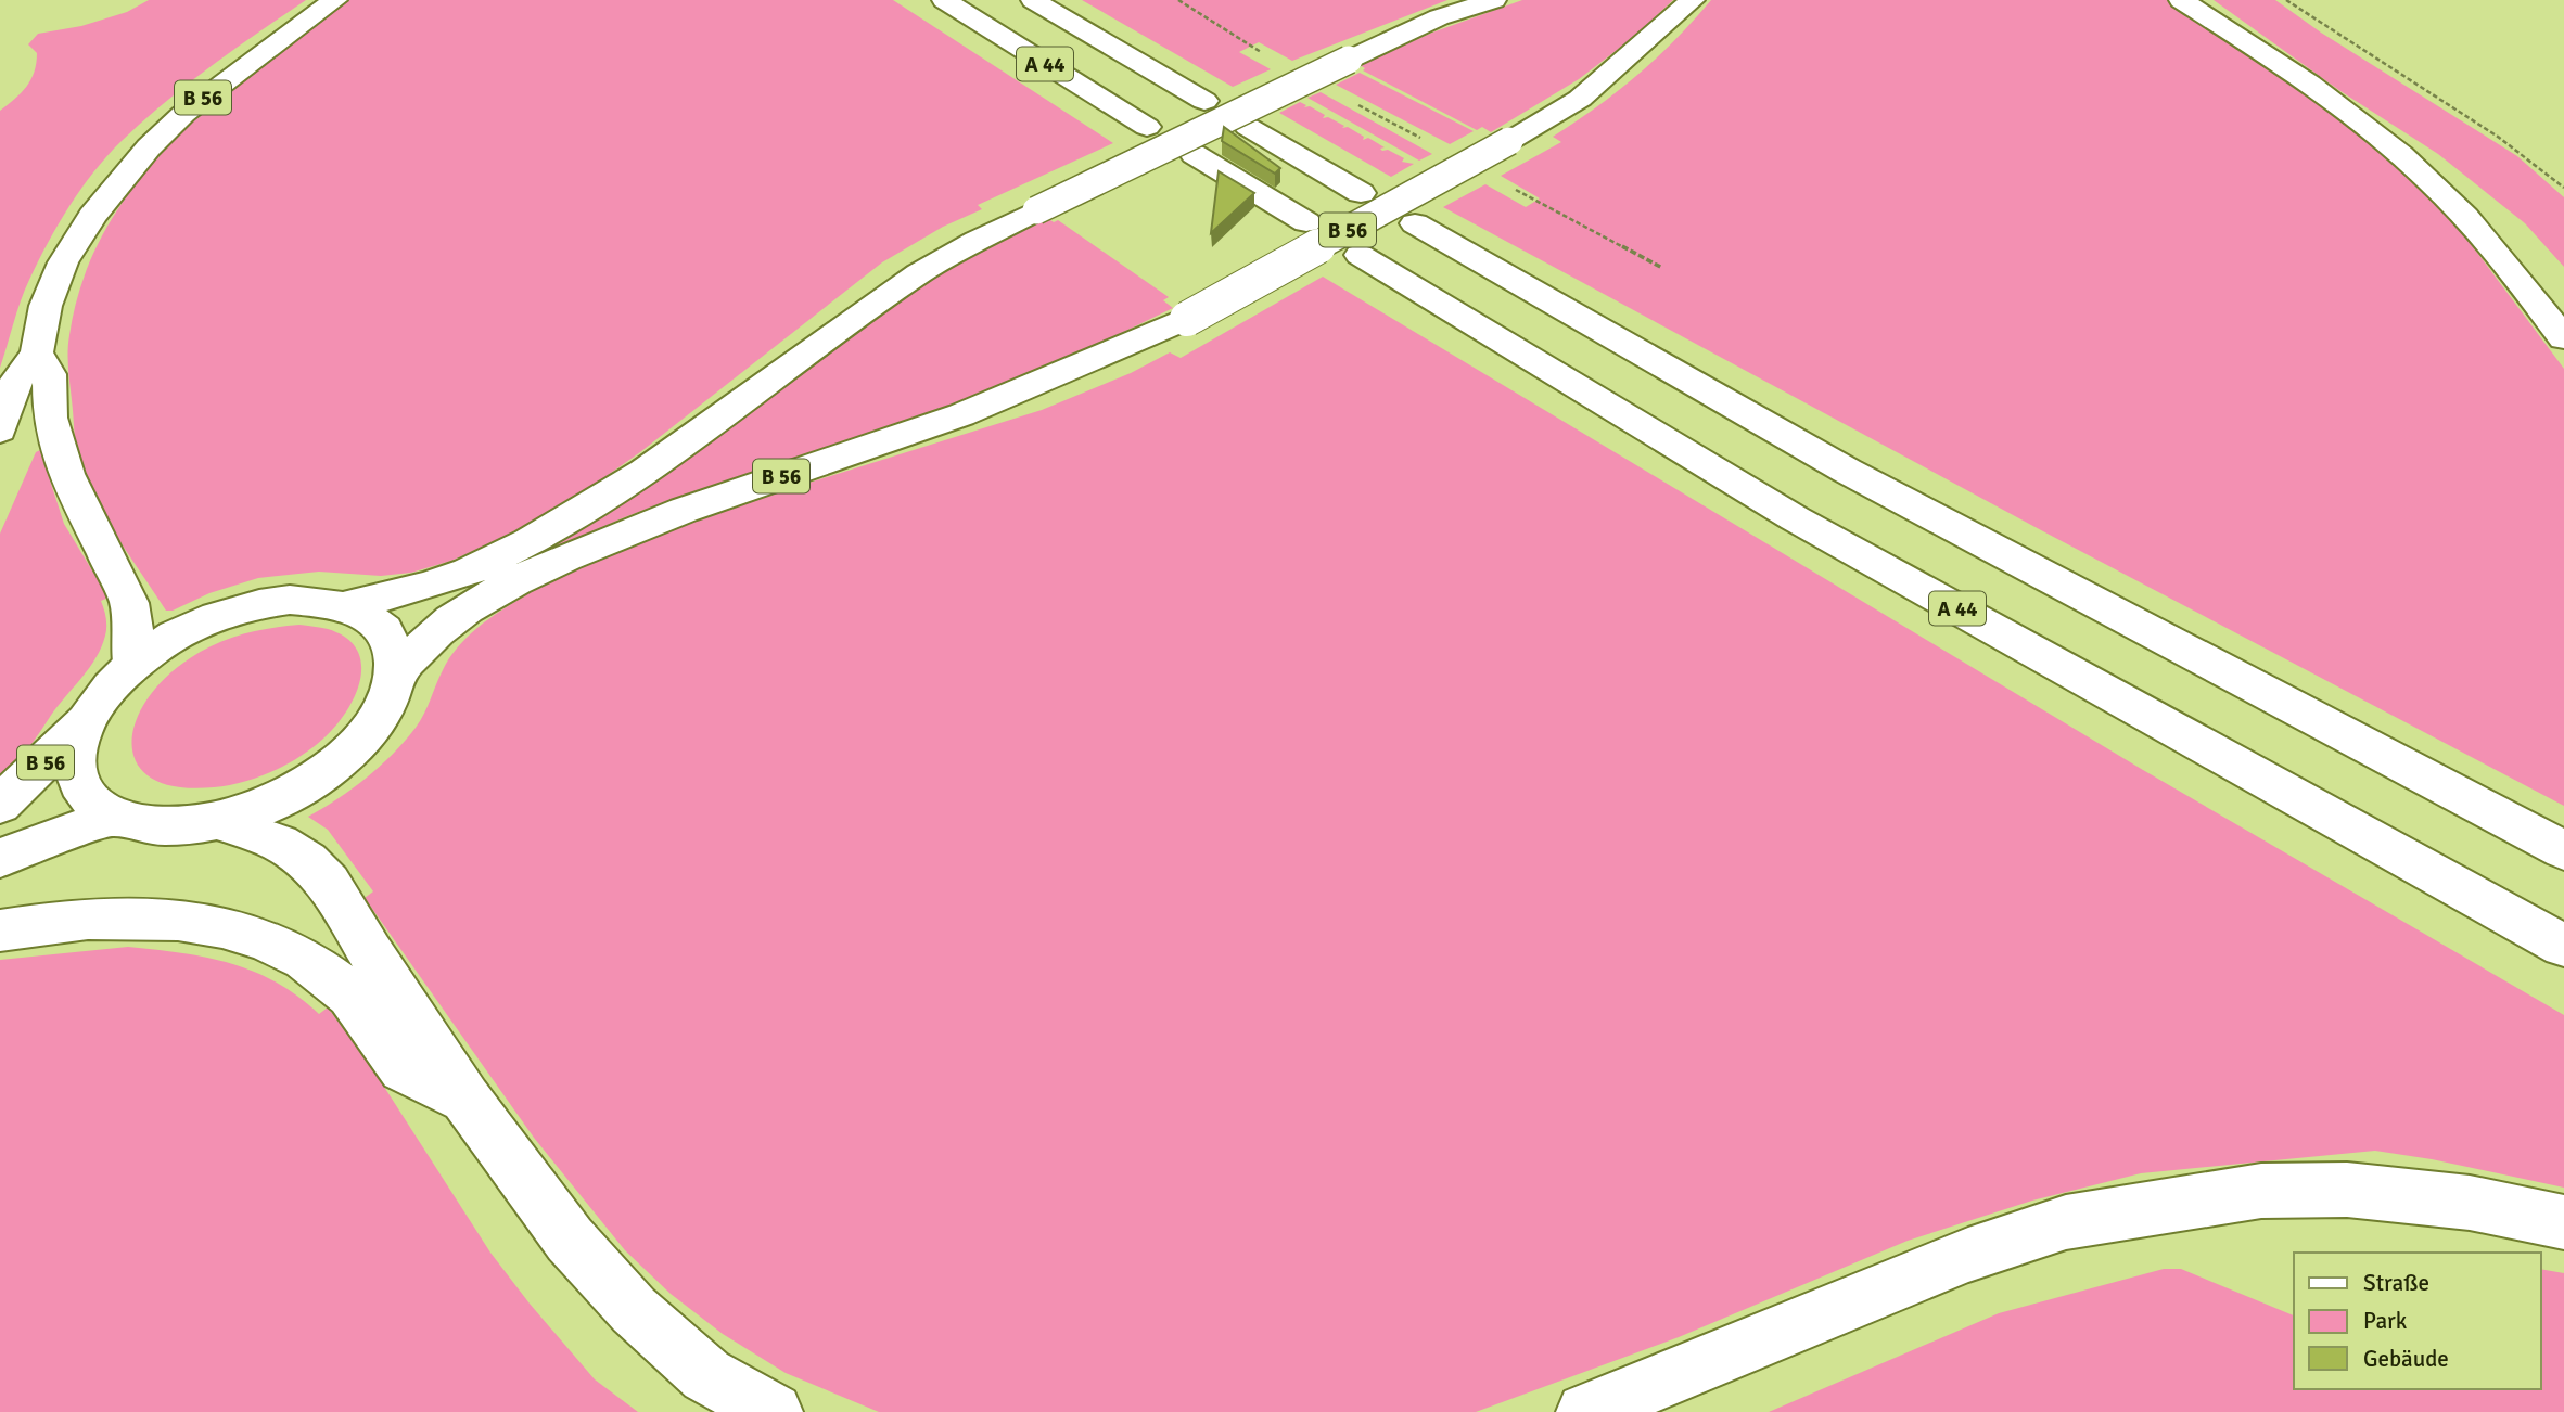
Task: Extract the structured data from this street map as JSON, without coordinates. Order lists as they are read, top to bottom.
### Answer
{
  "streets": {
    "main road": ["A 44", "B 56"]
  },
  "legend": ["Straße", "Park", "Gebäude"]
}
